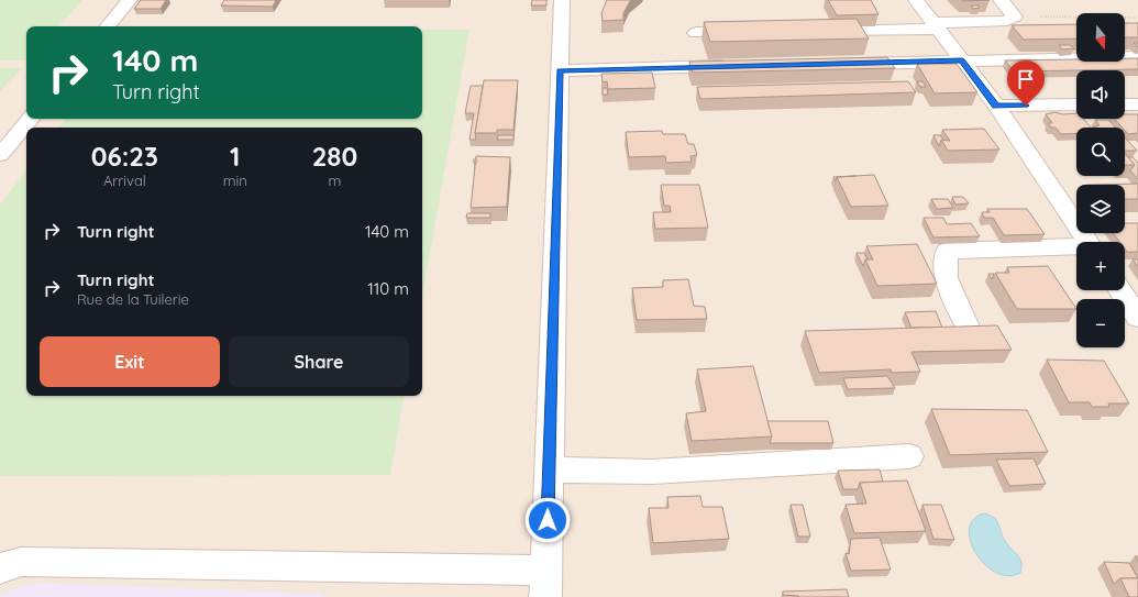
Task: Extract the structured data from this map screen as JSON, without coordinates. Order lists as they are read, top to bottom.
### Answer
{
  "north": "bottom",
  "page": {
    "map_buttons": ["+", "−"],
    "turn": ["140 m", "Turn right"],
    "eta": [
      "06:23",
      "Arrival",
      "1",
      "min",
      "280",
      "m"
    ],
    "list": [
      {
        "name": "Turn right",
        "value": "140 m"
      },
      {
        "name": "Turn right",
        "note": "Rue de la Tuilerie",
        "value": "110 m"
      }
    ],
    "buttons": ["Exit", "Share"]
  }
}
